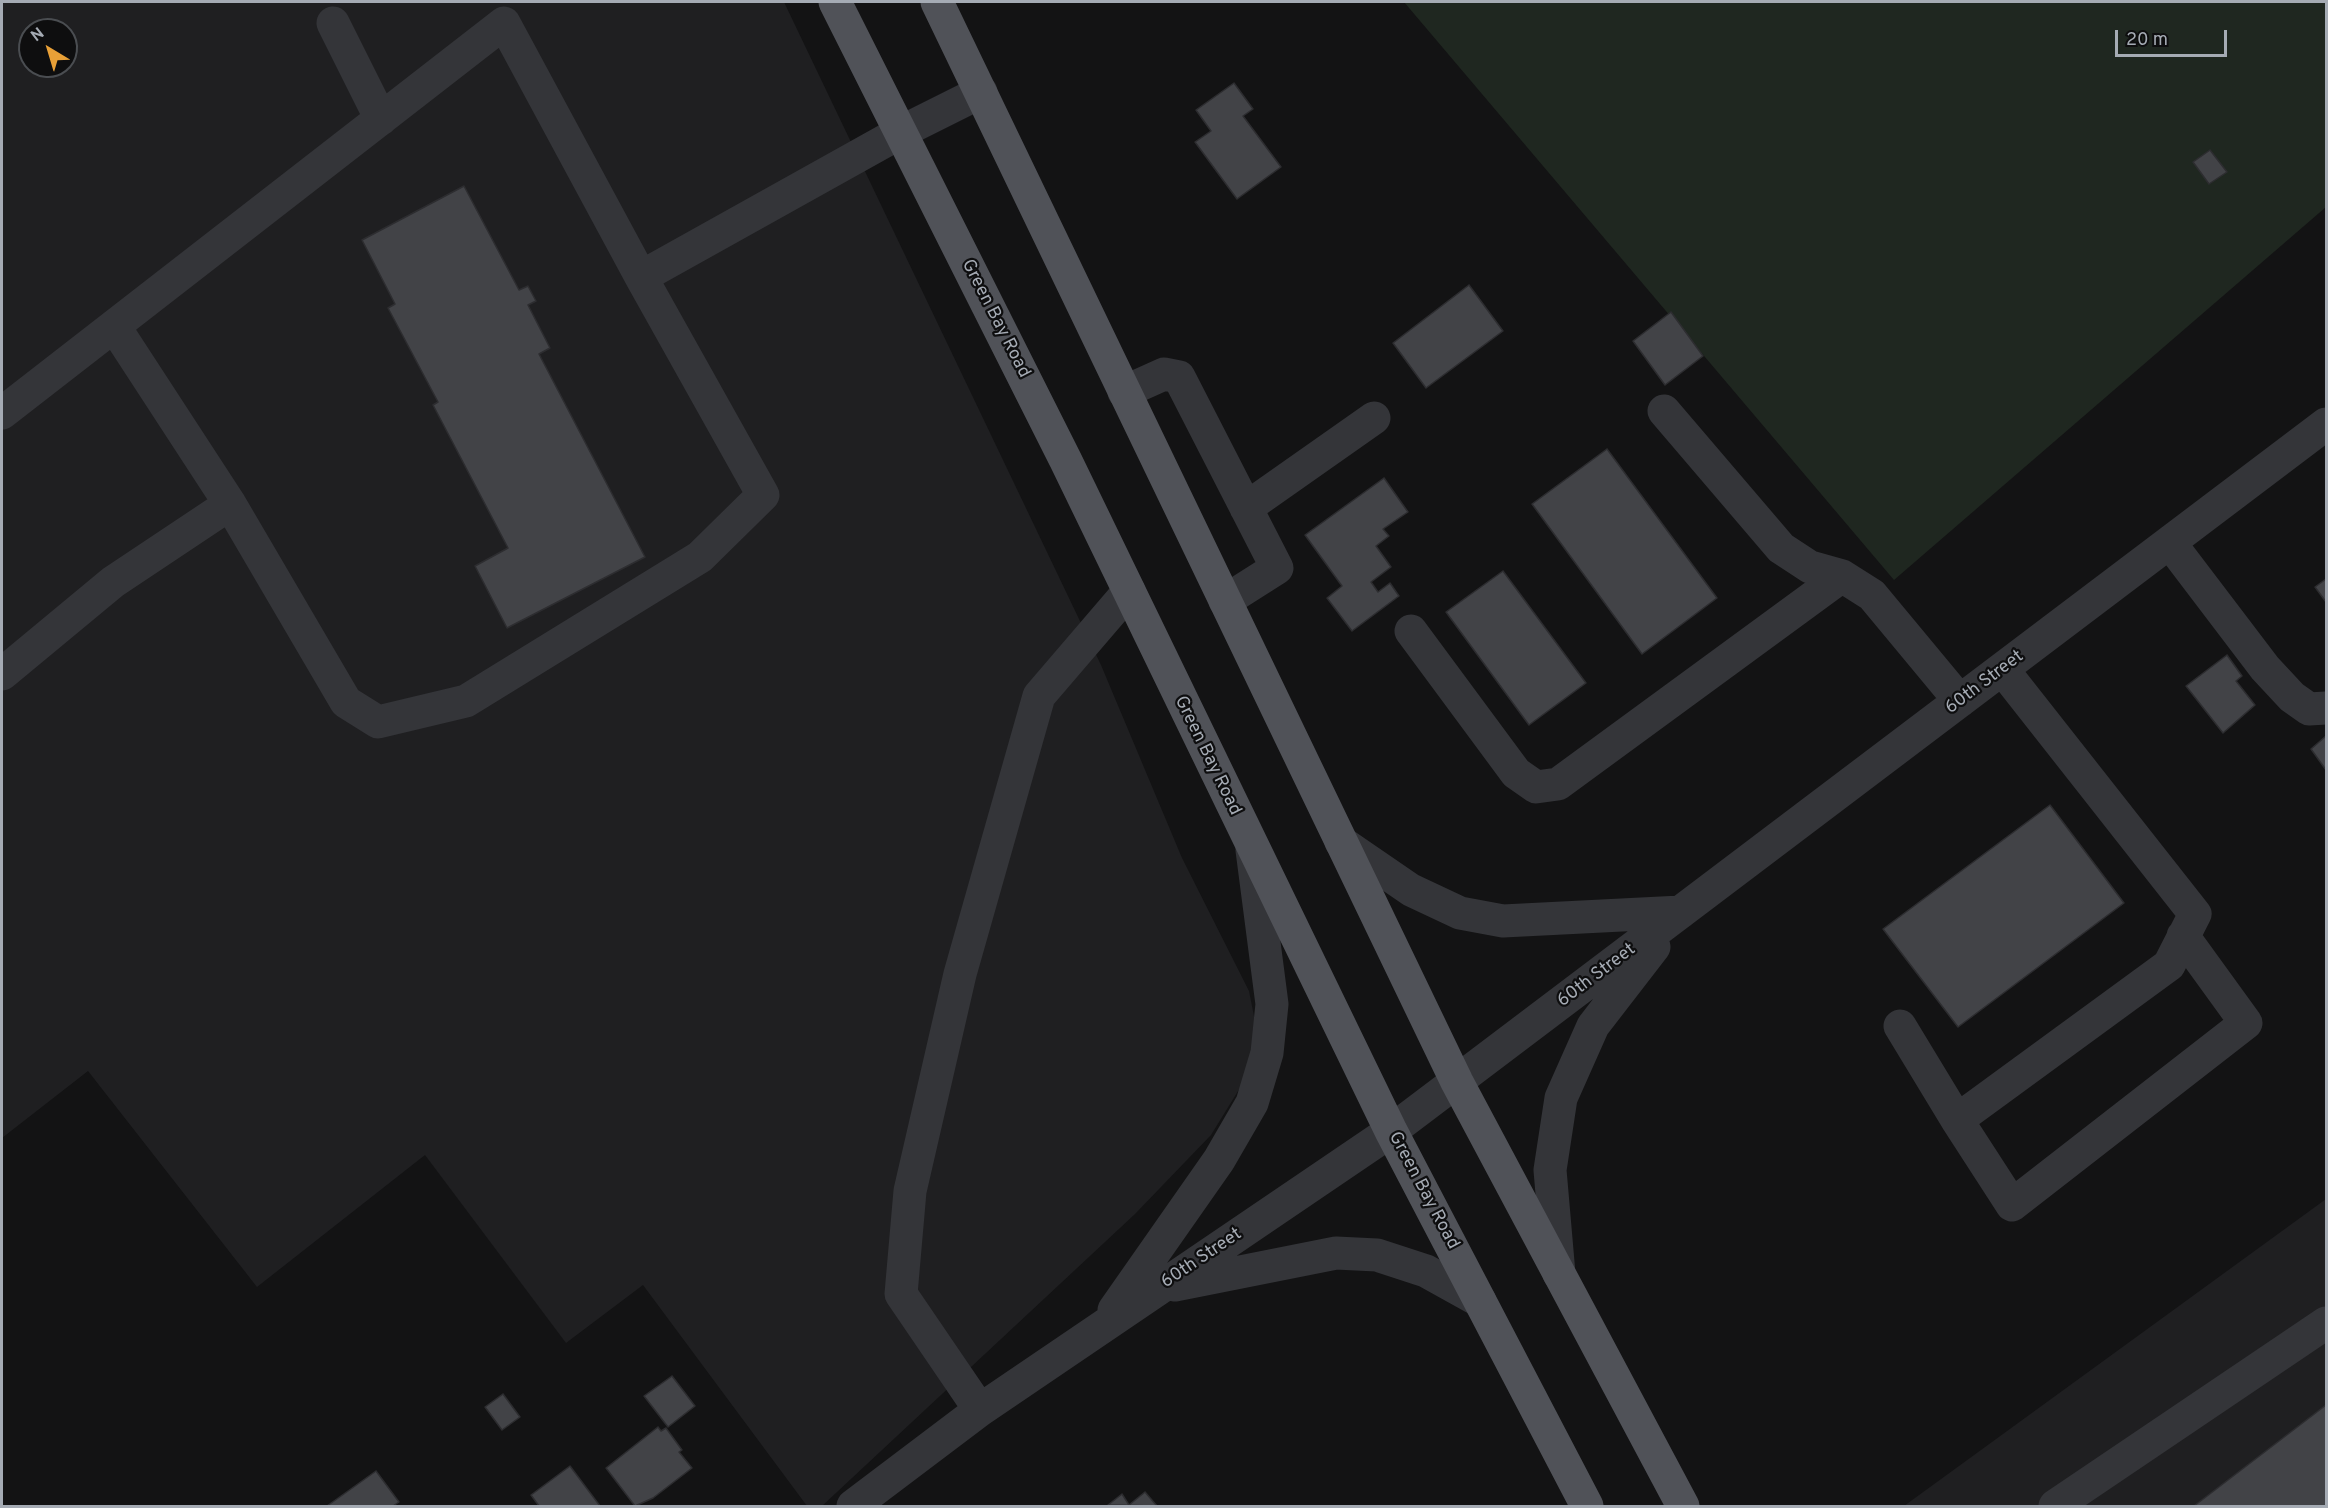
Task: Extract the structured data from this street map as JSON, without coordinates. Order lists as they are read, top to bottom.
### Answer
{
  "streets": {
    "main road": ["Green Bay Road"],
    "street": ["60th Street"]
  },
  "crossings": [
    ["Green Bay Road", "60th Street"]
  ],
  "scale_bar": "20 m",
  "north": "top left"
}
